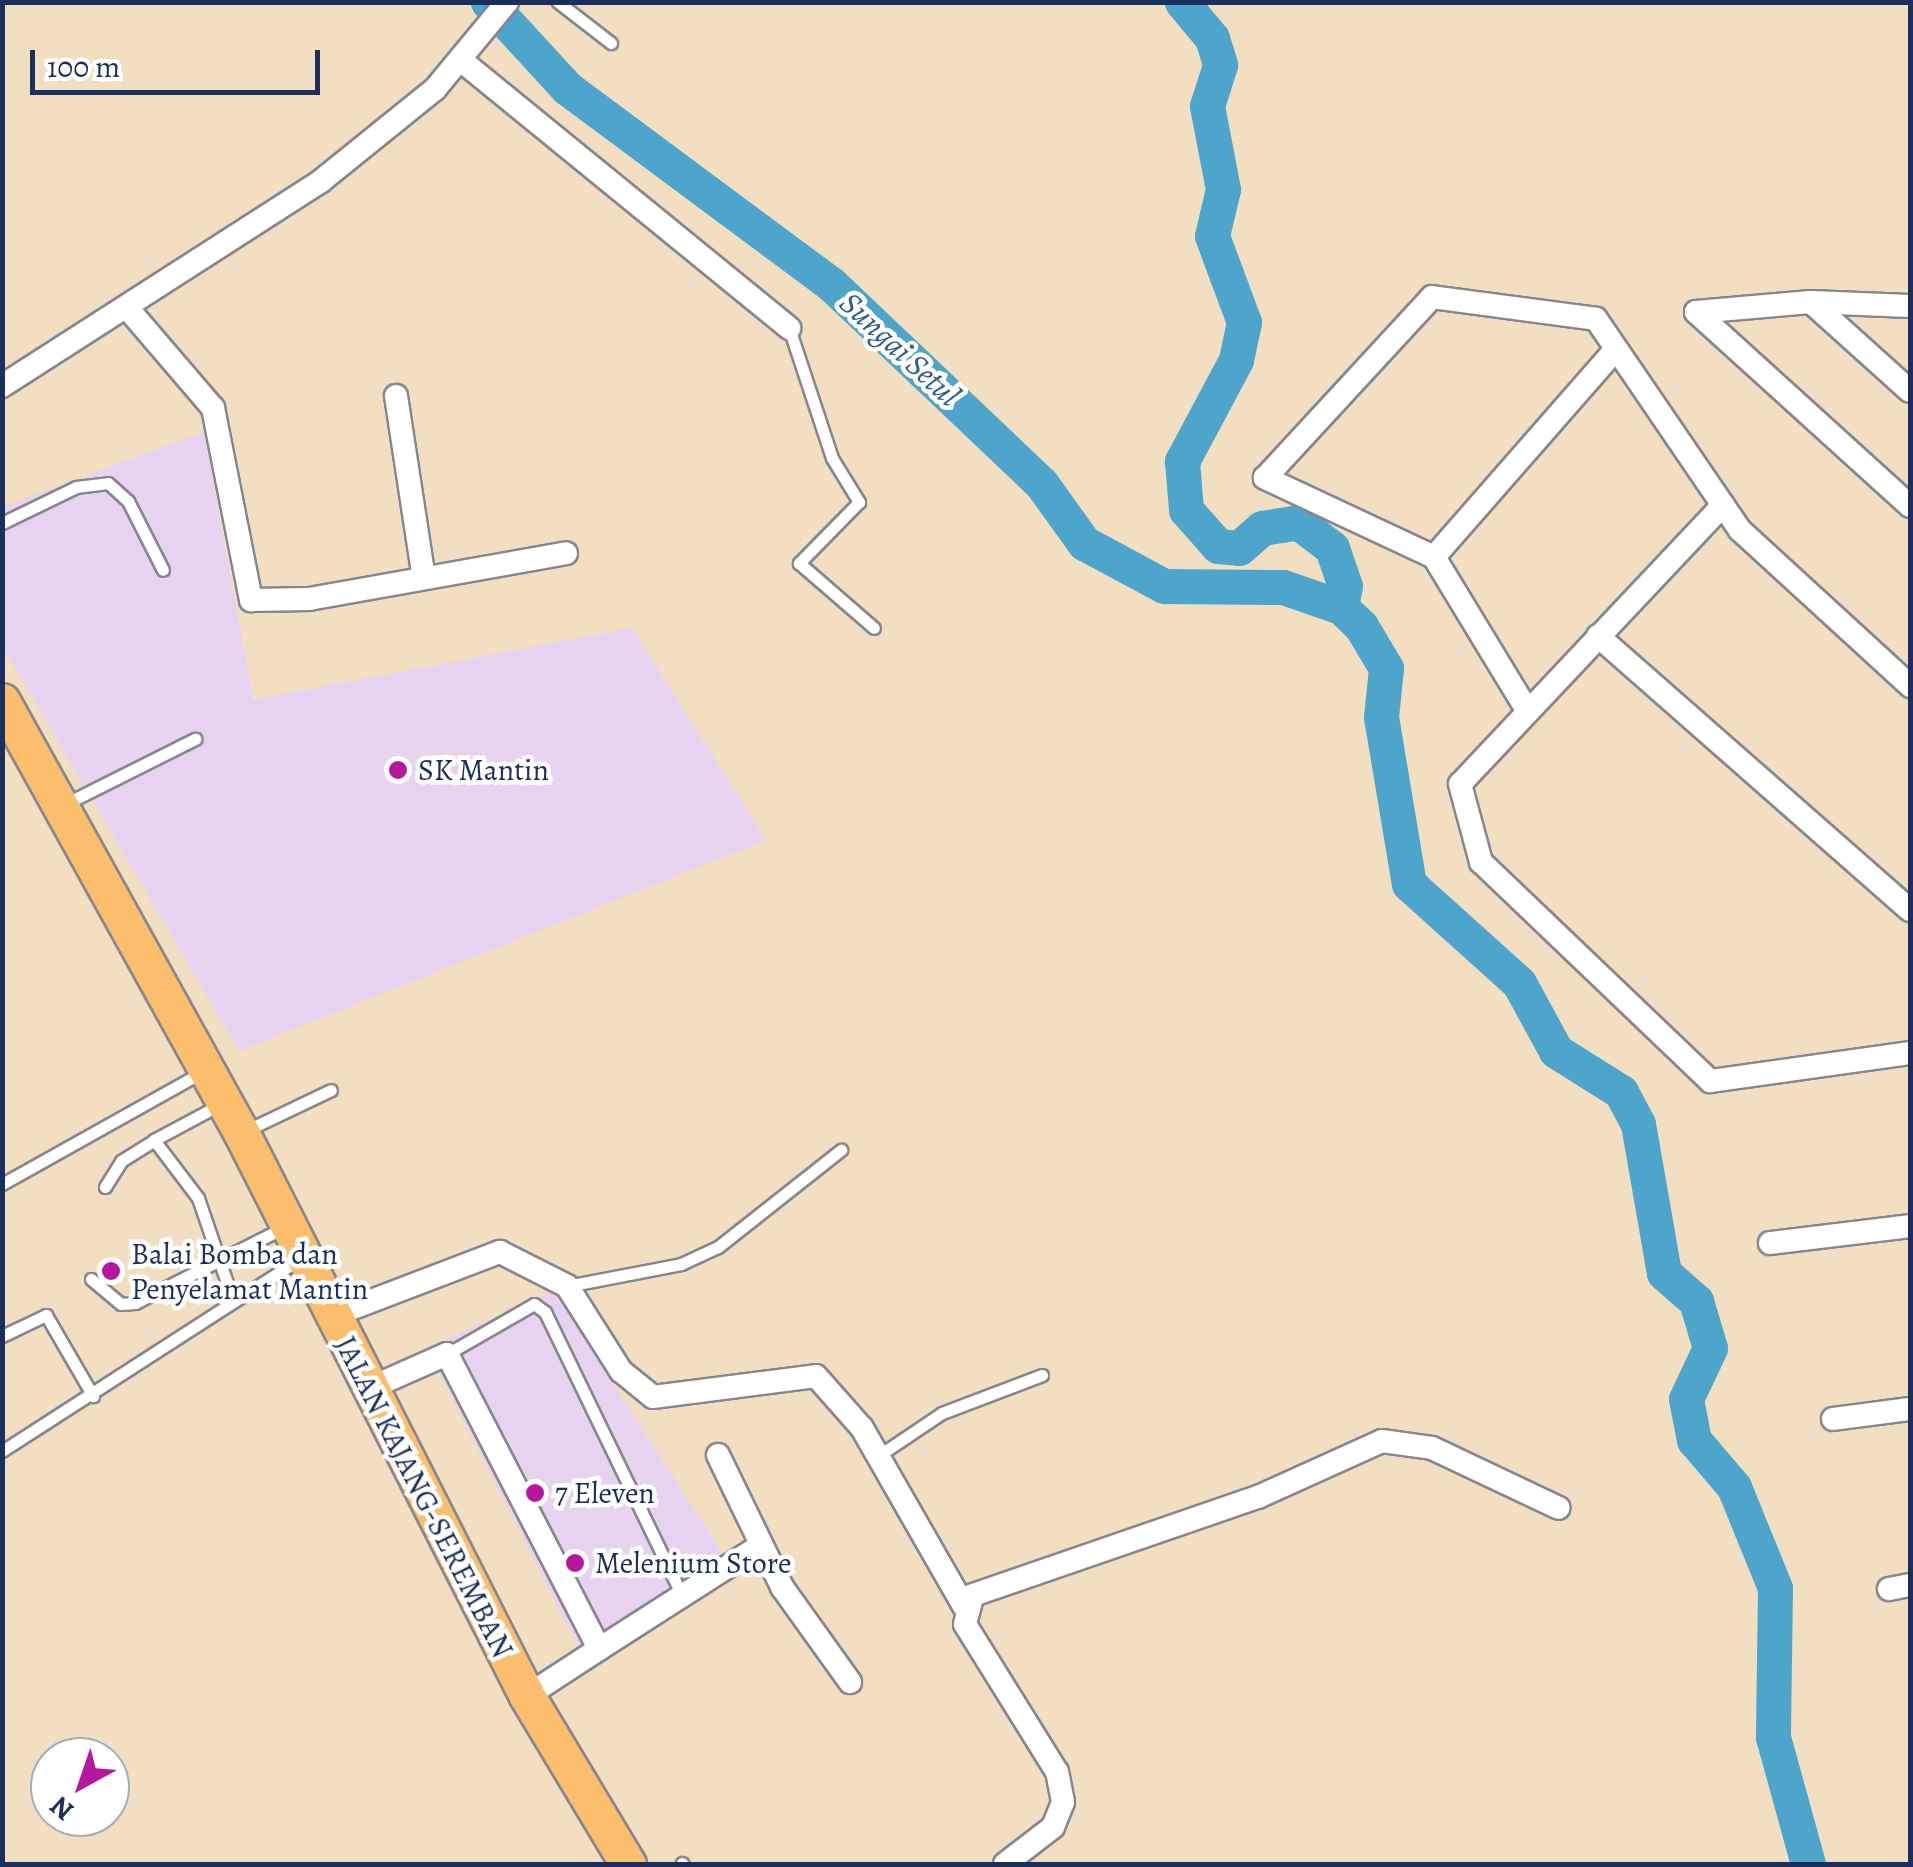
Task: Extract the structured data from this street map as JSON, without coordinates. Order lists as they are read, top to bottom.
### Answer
{
  "streets": {
    "main road": ["JALAN KAJANG-SEREMBAN"]
  },
  "water": ["Sungai Setul"],
  "places": [
    "SK Mantin",
    "Balai Bomba dan Penyelamat Mantin",
    "7 Eleven",
    "Melenium Store"
  ],
  "scale_bar": "100 m",
  "north": "bottom left"
}
